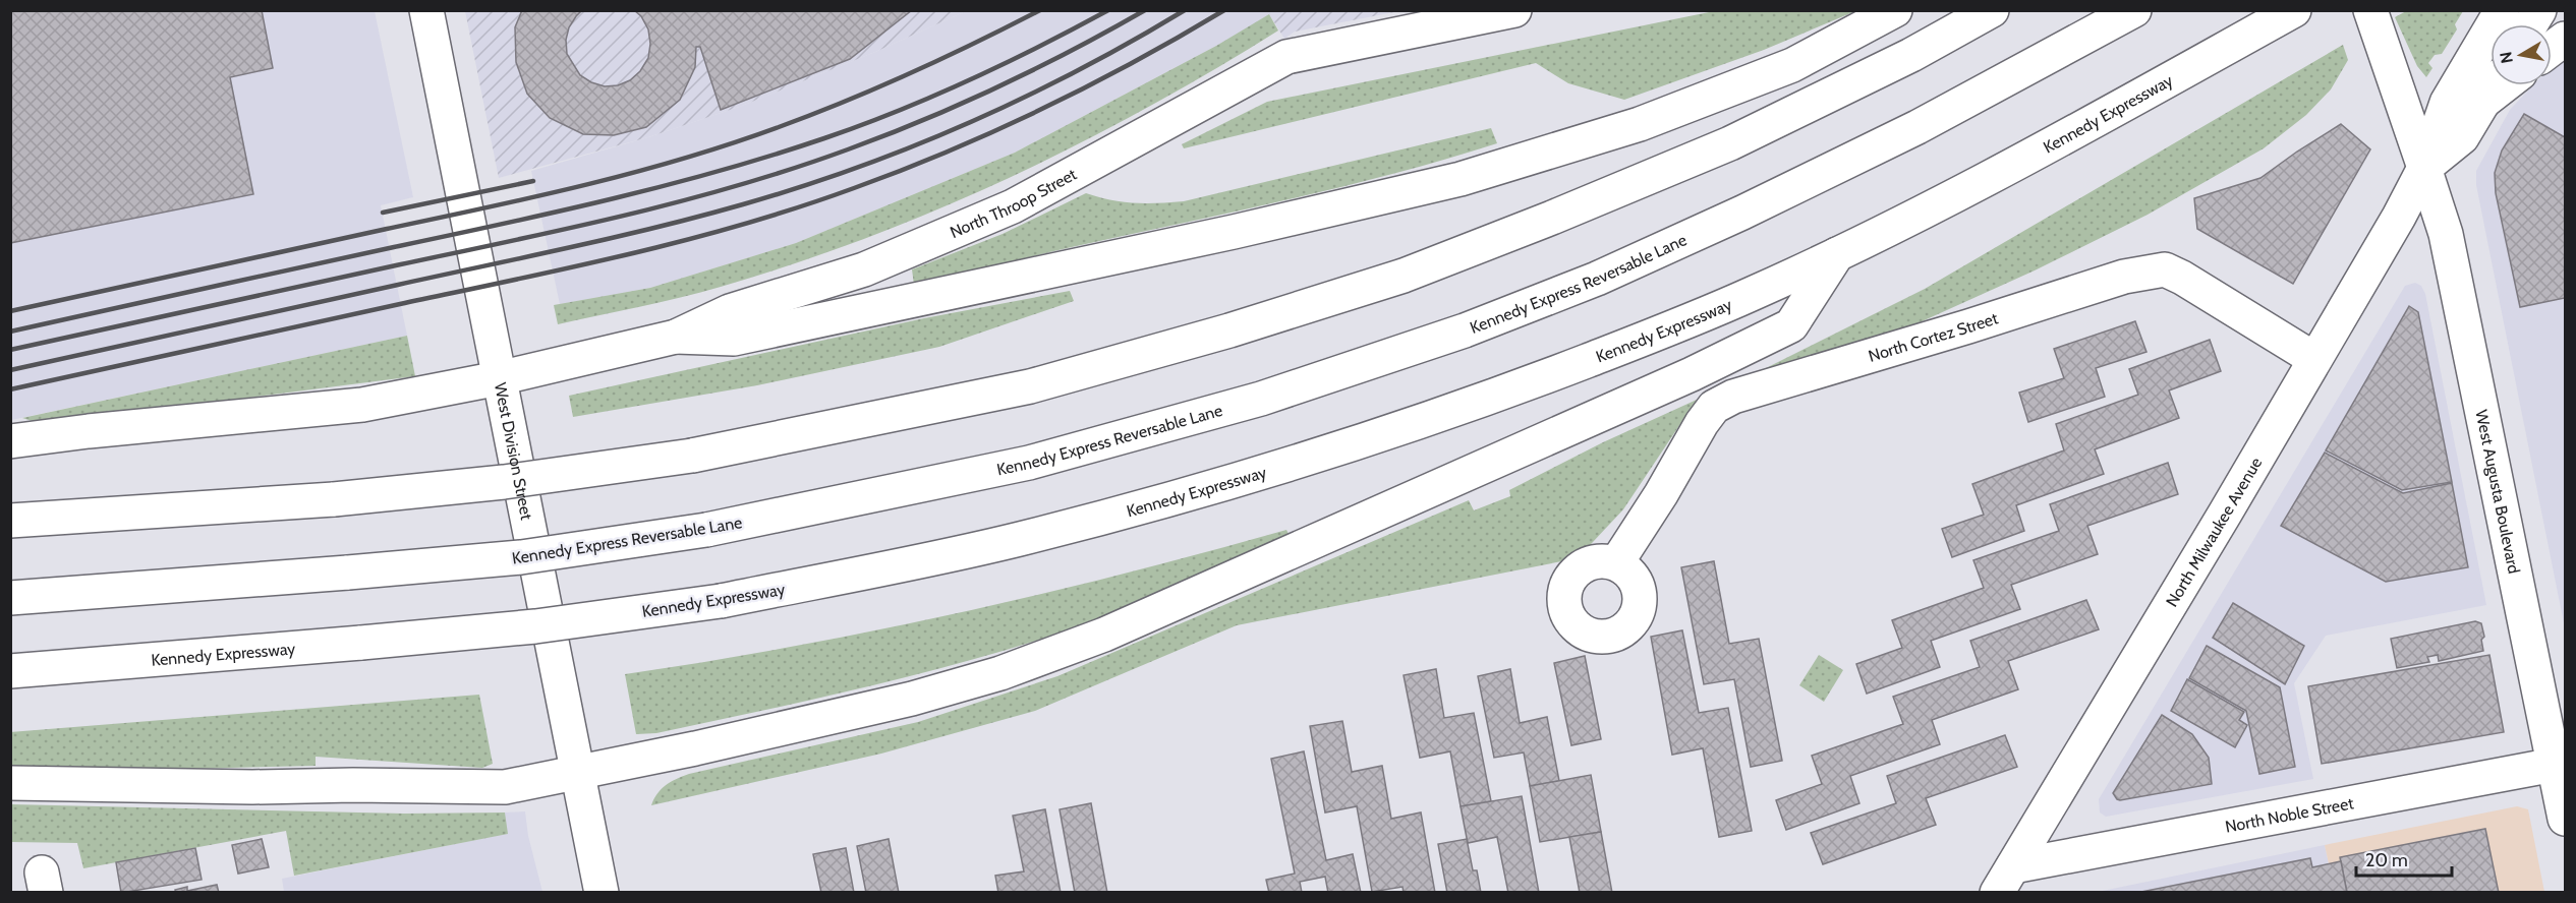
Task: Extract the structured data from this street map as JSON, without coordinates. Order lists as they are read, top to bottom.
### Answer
{
  "streets": {
    "main road": [
      "Kennedy Expressway",
      "North Throop Street",
      "Kennedy Express Reversable Lane",
      "North Cortez Street",
      "West Division Street",
      "West Augusta Boulevard",
      "North Milwaukee Avenue",
      "North Noble Street"
    ]
  },
  "crossings": [
    ["North Throop Street", "West Division Street"],
    ["North Cortez Street", "North Milwaukee Avenue"],
    ["West Augusta Boulevard", "North Milwaukee Avenue"],
    ["West Augusta Boulevard", "North Noble Street"],
    ["North Milwaukee Avenue", "North Noble Street"]
  ],
  "scale_bar": "20 m",
  "north": "left"
}
